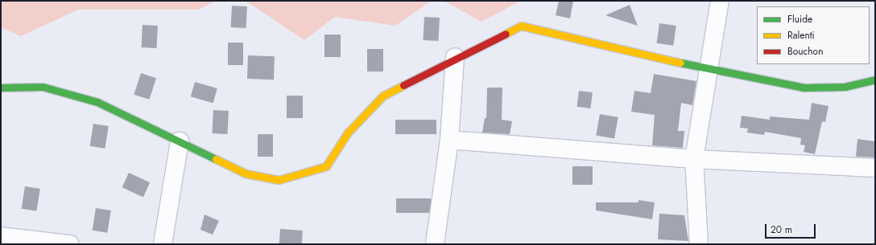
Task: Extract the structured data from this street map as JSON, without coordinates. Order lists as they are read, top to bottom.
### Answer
{
  "legend": ["Fluide", "Ralenti", "Bouchon"],
  "scale_bar": "20 m"
}
